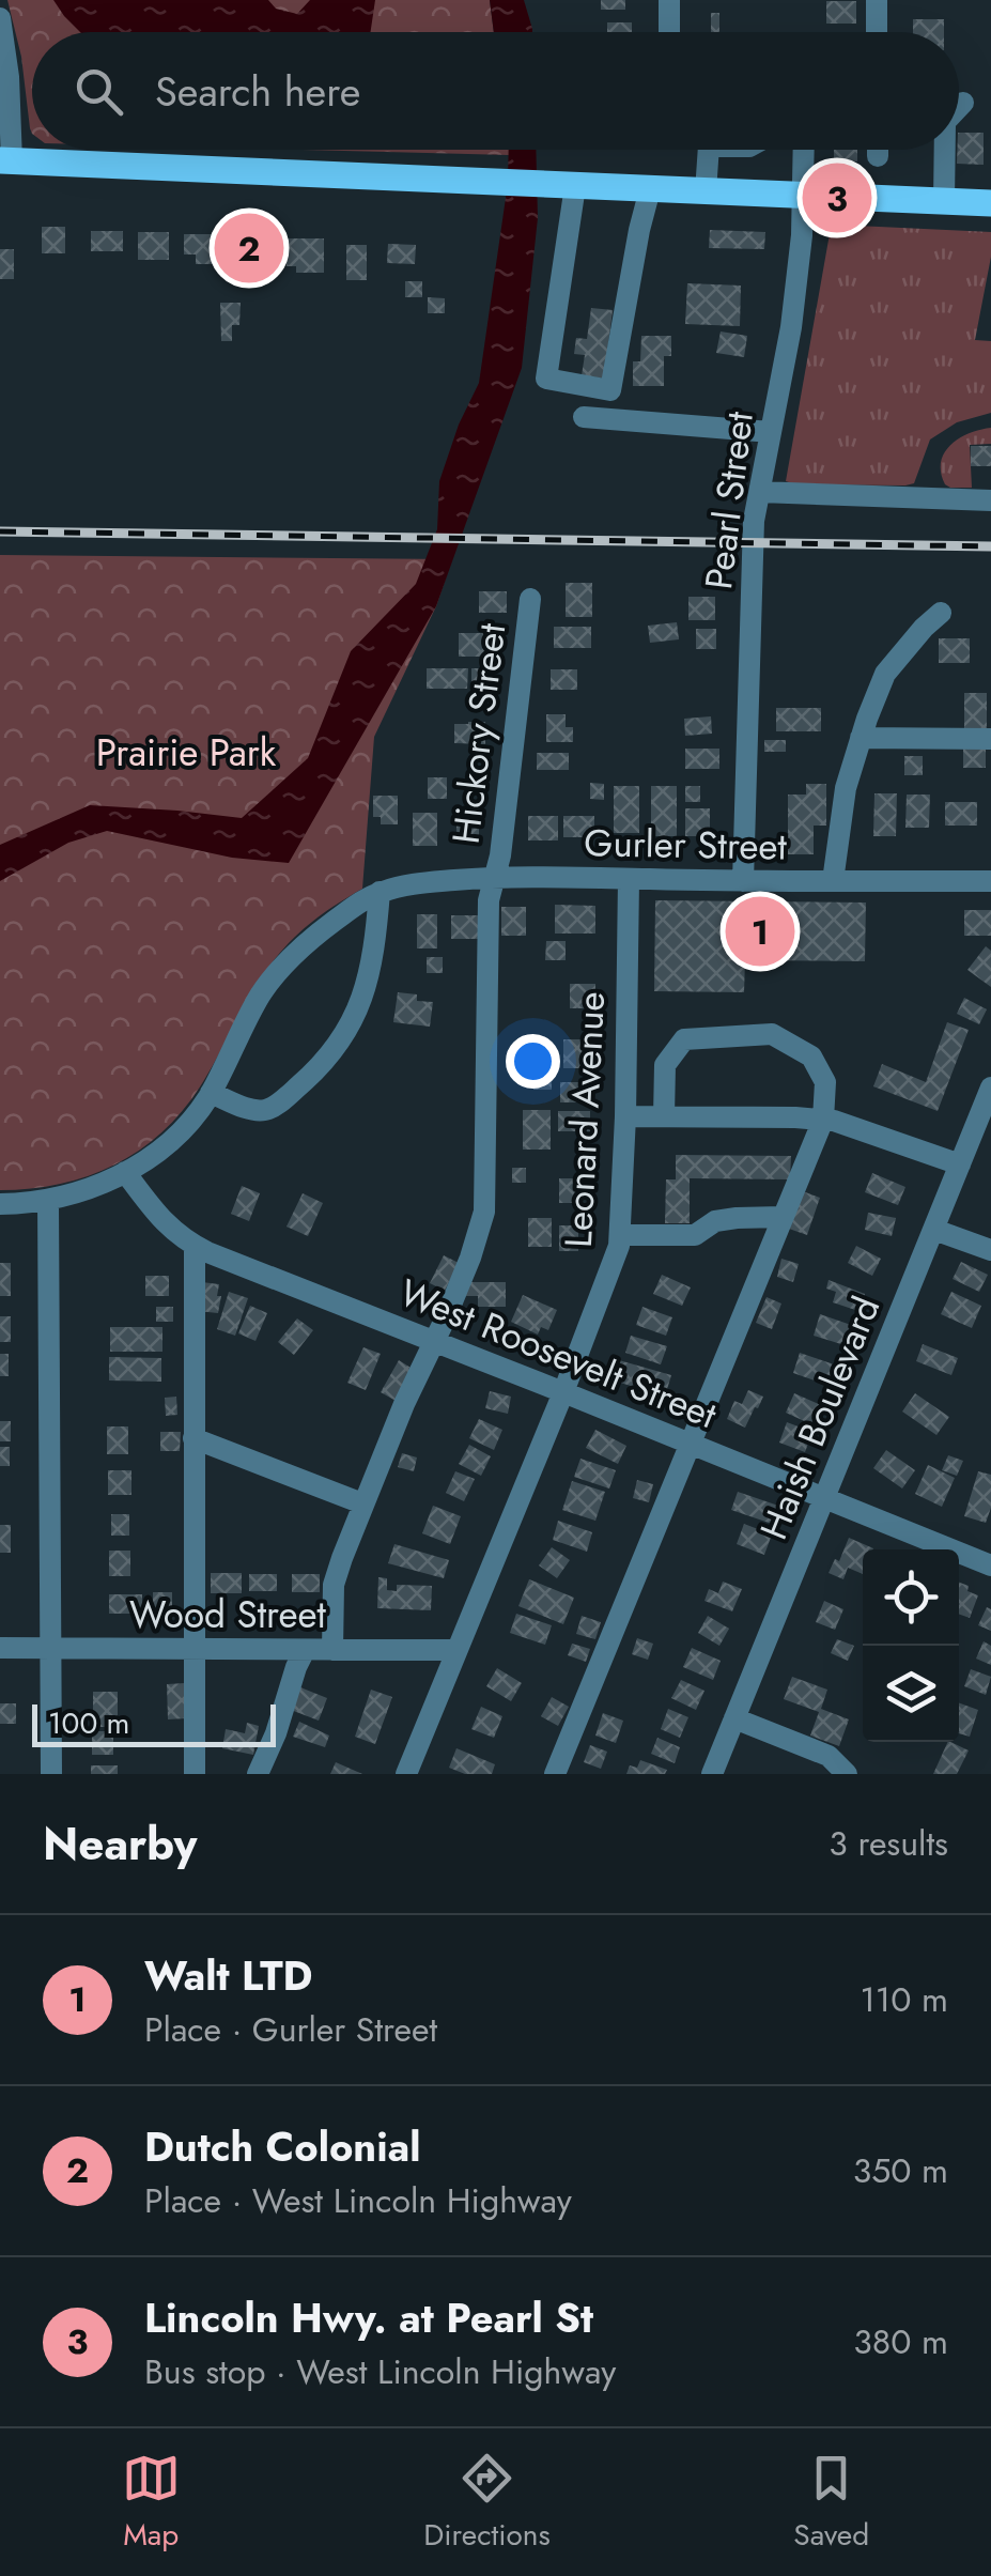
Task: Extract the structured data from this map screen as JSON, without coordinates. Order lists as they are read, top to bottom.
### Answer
{
  "streets": {
    "street": [
      "Pearl Street",
      "Hickory Street",
      "Gurler Street",
      "Leonard Avenue",
      "West Roosevelt Street",
      "Haish Boulevard",
      "Wood Street"
    ]
  },
  "crossings": [
    ["Pearl Street", "Gurler Street"],
    ["Hickory Street", "Gurler Street"],
    ["Hickory Street", "West Roosevelt Street"],
    ["Hickory Street", "Wood Street"],
    ["Gurler Street", "Leonard Avenue"],
    ["Leonard Avenue", "West Roosevelt Street"],
    ["Leonard Avenue", "Wood Street"],
    ["West Roosevelt Street", "Haish Boulevard"]
  ],
  "parks": ["Prairie Park"],
  "scale_bar": "100 m",
  "page": {
    "search": "Search here",
    "pins": ["3", "2", "1"],
    "scale": "100 m",
    "heading": ["Nearby", "3 results"],
    "list": [
      {
        "mark": "1",
        "name": "Walt LTD",
        "note": "Place · Gurler Street",
        "value": "110 m"
      },
      {
        "mark": "2",
        "name": "Dutch Colonial",
        "note": "Place · West Lincoln Highway",
        "value": "350 m"
      },
      {
        "mark": "3",
        "name": "Lincoln Hwy. at Pearl St",
        "note": "Bus stop · West Lincoln Highway",
        "value": "380 m"
      }
    ],
    "nav": ["Map", "Directions", "Saved"]
  }
}
